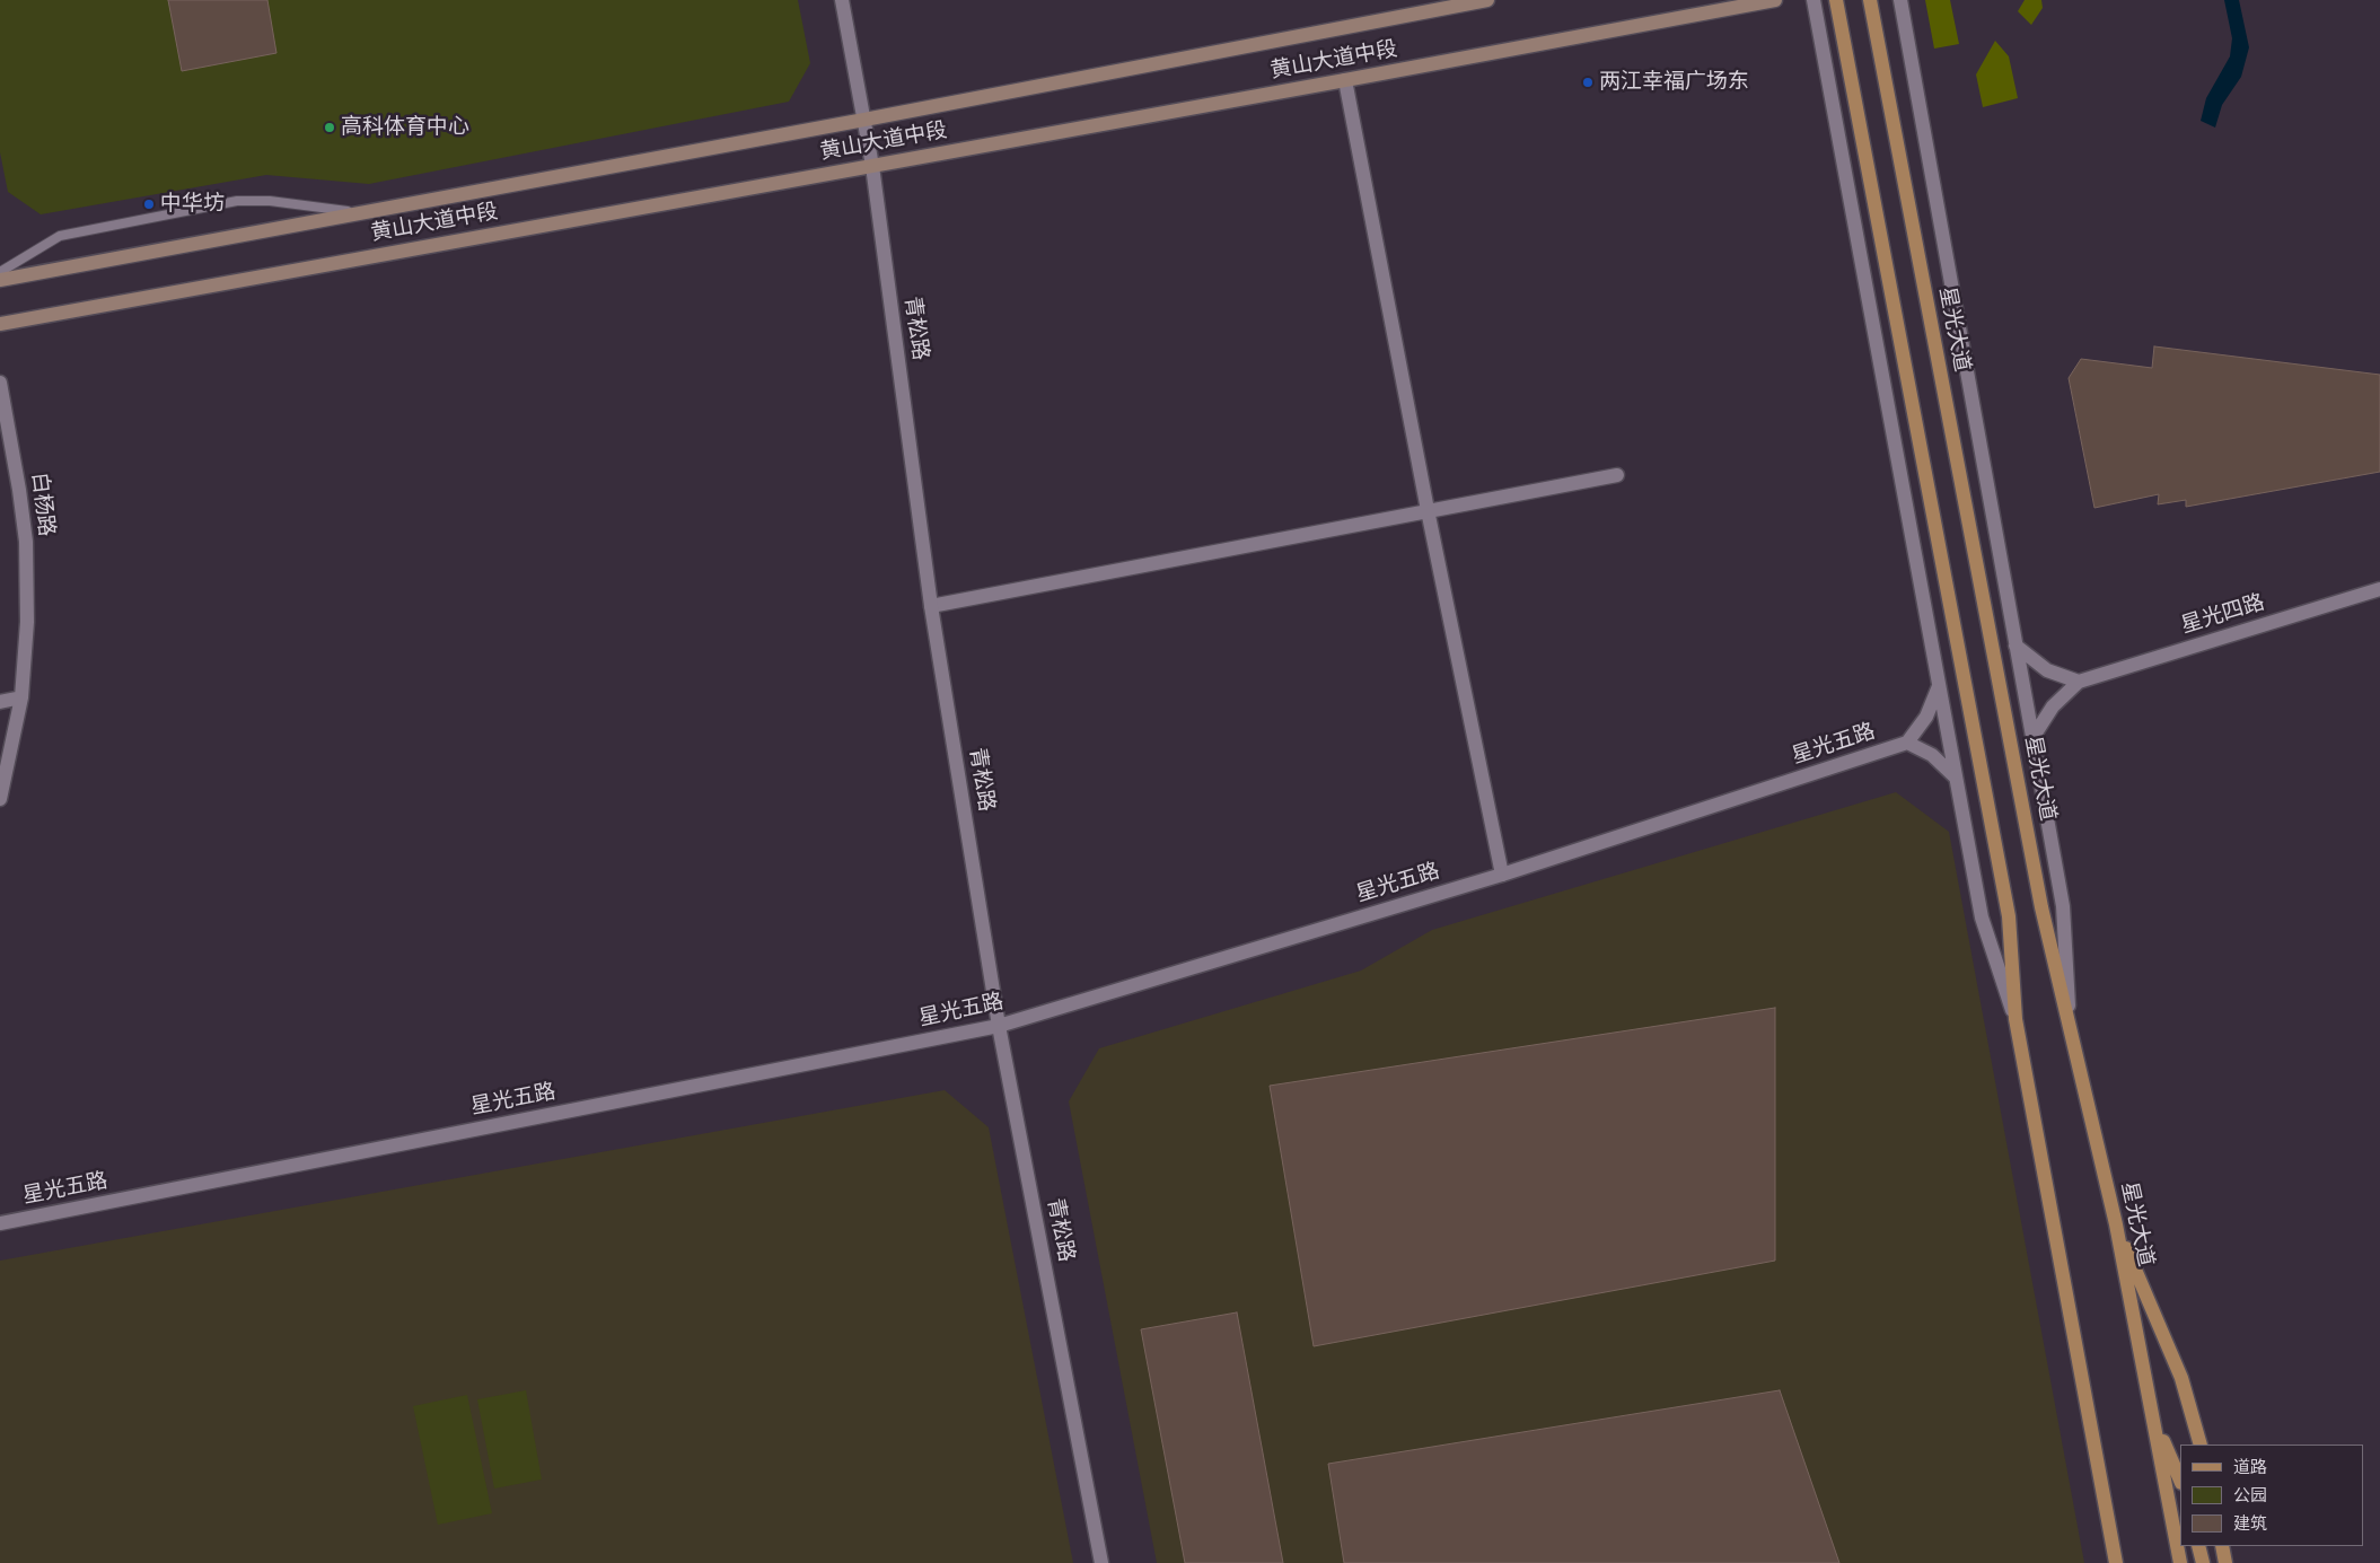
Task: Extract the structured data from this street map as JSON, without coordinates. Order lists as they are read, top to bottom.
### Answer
{
  "streets": {
    "main road": ["黄山大道中段", "星光大道"],
    "street": [
      "青松路",
      "白杨路",
      "星光四路",
      "星光五路"
    ]
  },
  "crossings": [
    ["黄山大道中段", "青松路"],
    ["青松路", "星光五路"]
  ],
  "places": ["两江幸福广场东", "高科体育中心", "中华坊"],
  "legend": ["道路", "公园", "建筑"]
}
